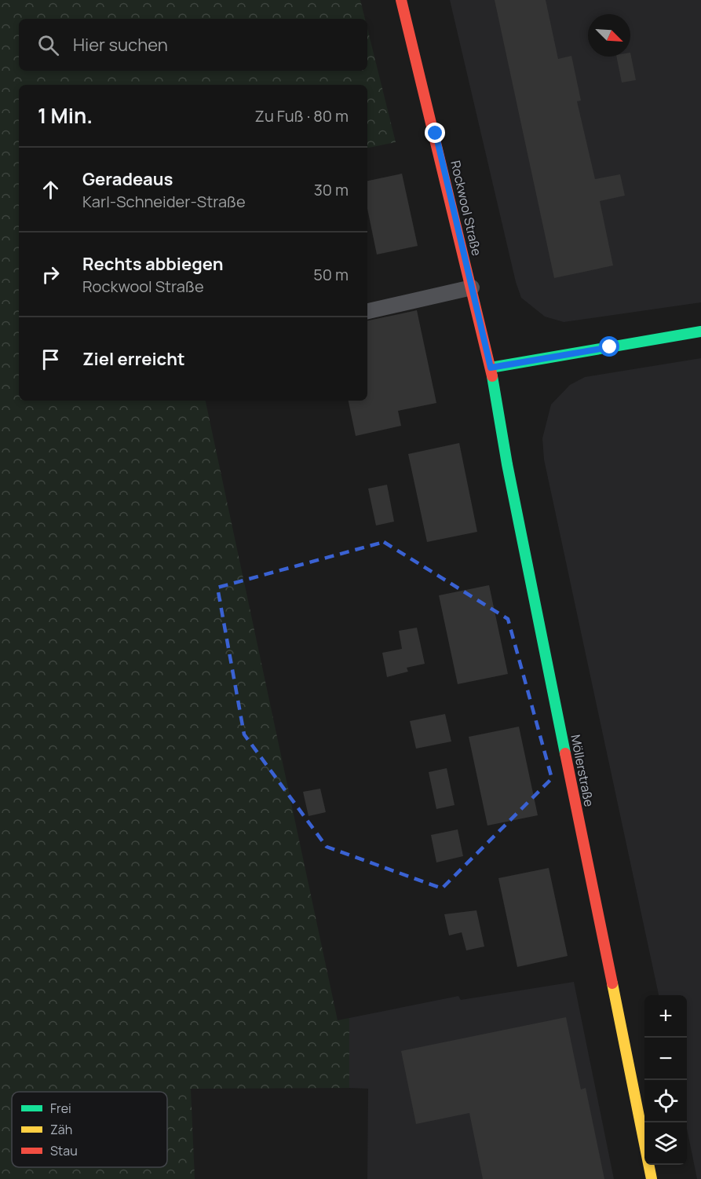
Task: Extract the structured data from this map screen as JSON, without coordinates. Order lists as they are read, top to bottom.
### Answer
{
  "streets": {
    "street": ["Rockwool Straße", "Möllerstraße"]
  },
  "crossings": [
    ["Rockwool Straße", "Möllerstraße"]
  ],
  "legend": ["Frei", "Zäh", "Stau"],
  "north": "bottom right",
  "page": {
    "search": "Hier suchen",
    "heading": ["1 Min.", "Zu Fuß · 80 m"],
    "list": [
      ["Geradeaus", "Karl-Schneider-Straße", "30 m"],
      ["Rechts abbiegen", "Rockwool Straße", "50 m"],
      "Ziel erreicht"
    ],
    "map_buttons": ["+", "−"]
  }
}
